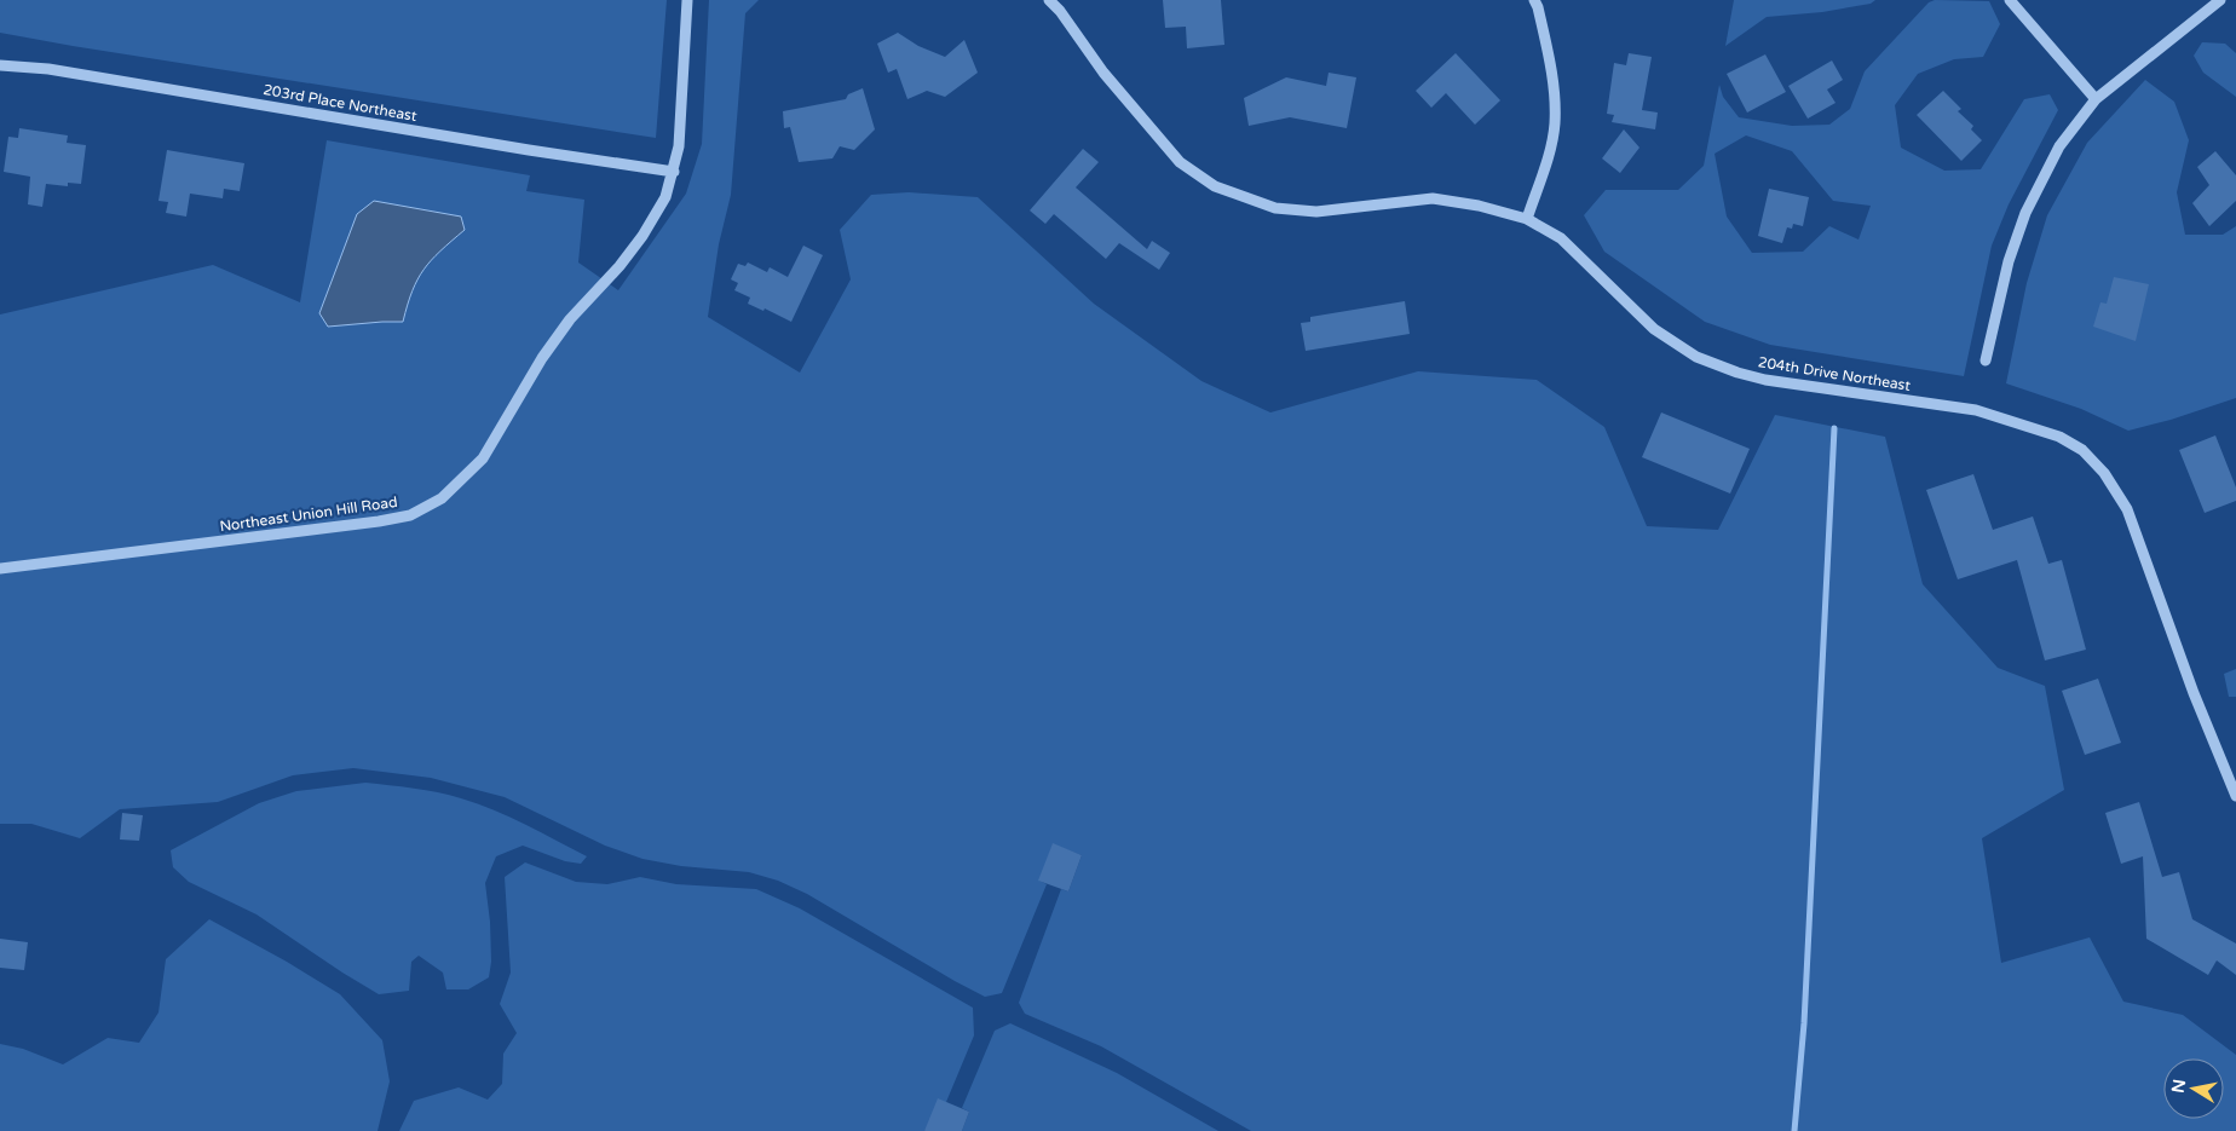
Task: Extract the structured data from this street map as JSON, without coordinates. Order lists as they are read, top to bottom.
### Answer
{
  "streets": {
    "street": ["203rd Place Northeast", "204th Drive Northeast", "Northeast Union Hill Road"]
  },
  "crossings": [
    ["203rd Place Northeast", "Northeast Union Hill Road"]
  ],
  "north": "left"
}
